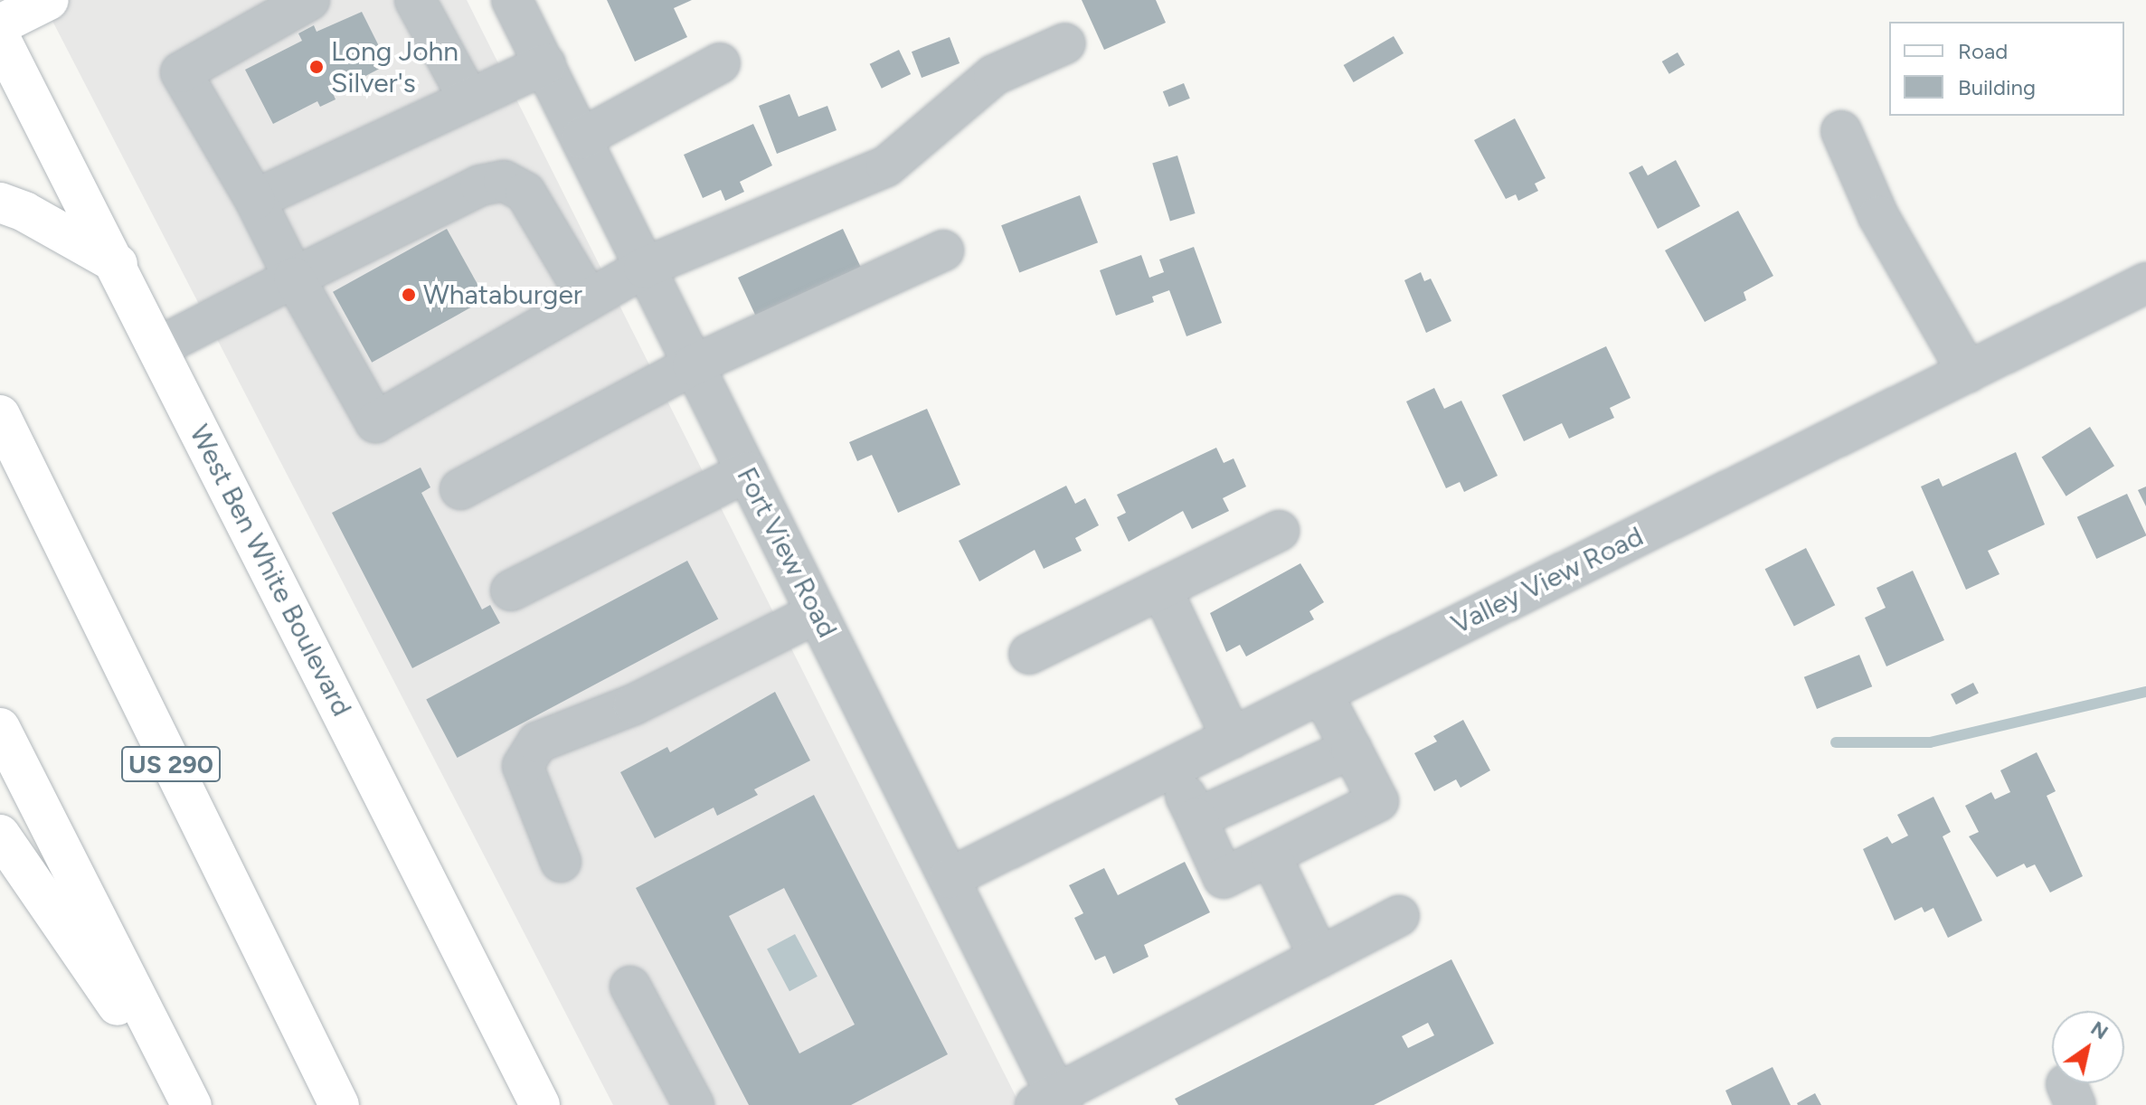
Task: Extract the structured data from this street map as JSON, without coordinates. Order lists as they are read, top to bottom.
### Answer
{
  "streets": {
    "main road": ["West Ben White Boulevard", "US 290"],
    "street": ["Fort View Road", "Valley View Road"]
  },
  "crossings": [
    ["Fort View Road", "Valley View Road"]
  ],
  "places": ["Long John Silver's", "Whataburger"],
  "legend": ["Road", "Building"],
  "north": "top right"
}
